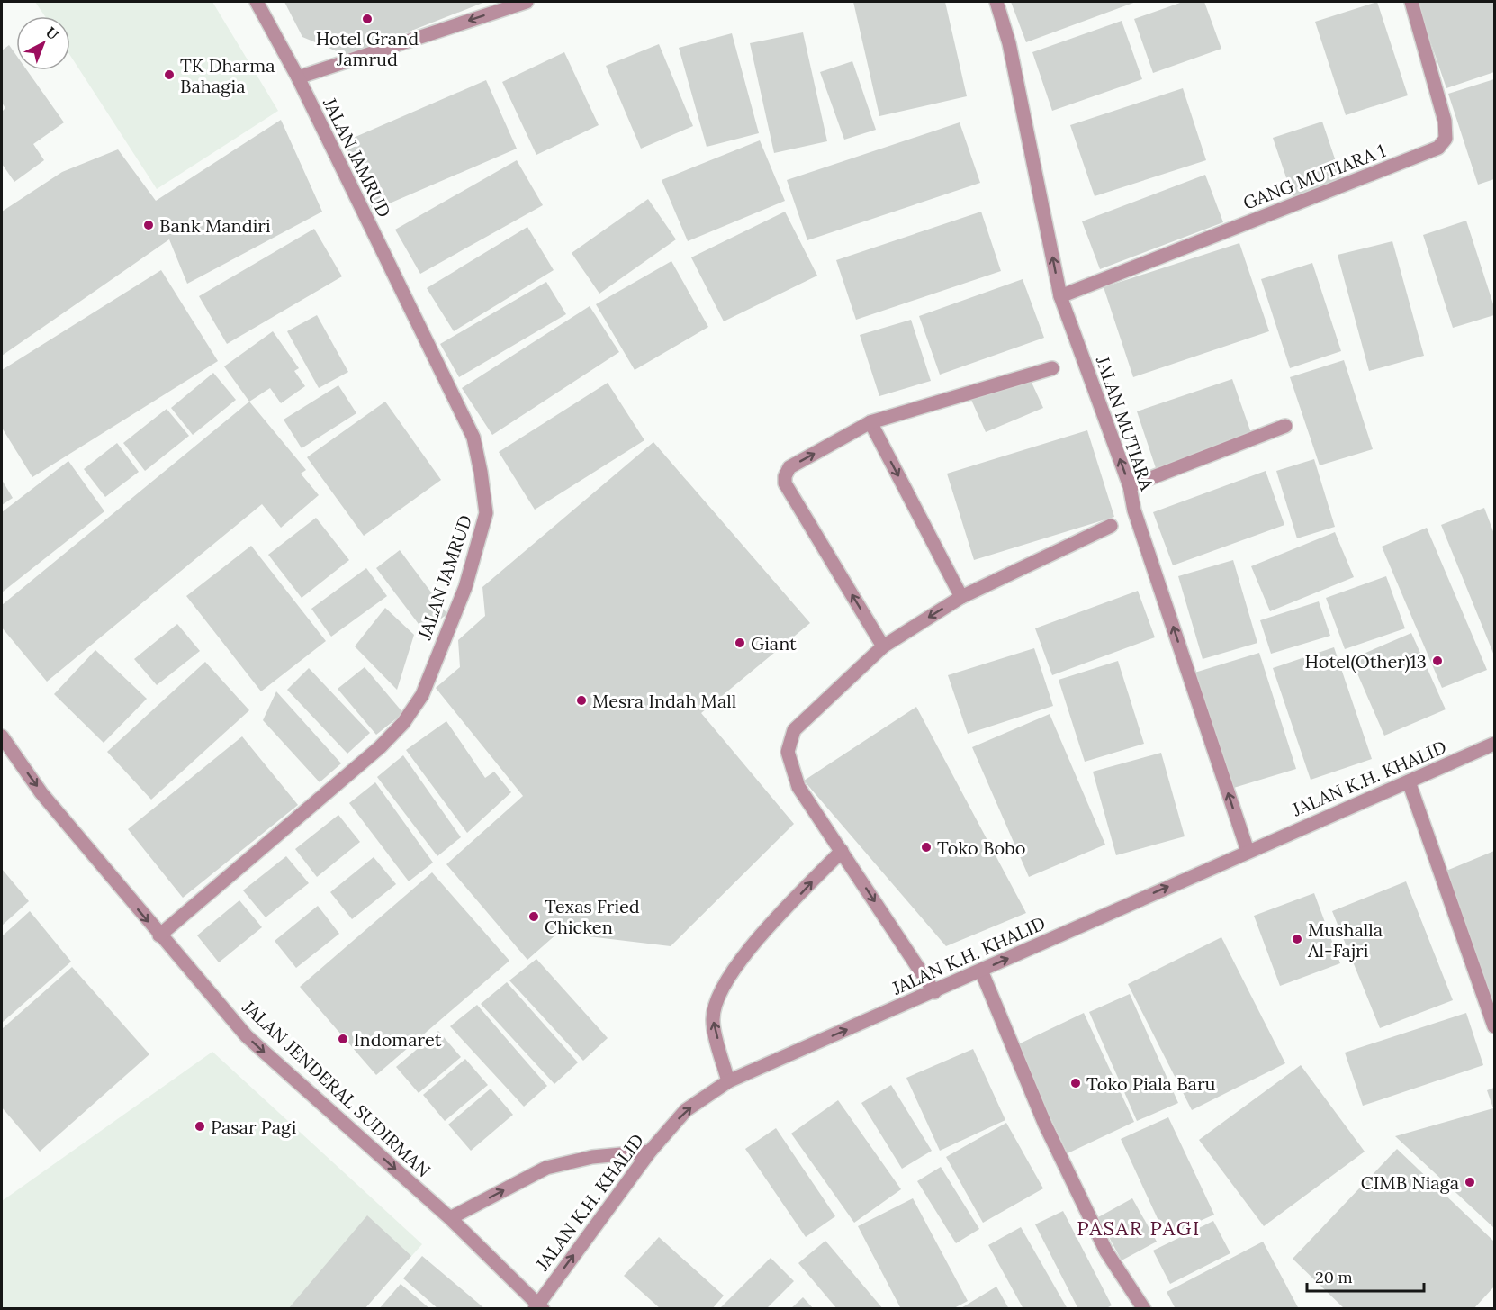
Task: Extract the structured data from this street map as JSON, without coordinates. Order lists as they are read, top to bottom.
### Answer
{
  "streets": {
    "street": [
      "JALAN JAMRUD",
      "GANG MUTIARA 1",
      "JALAN MUTIARA",
      "JALAN K.H. KHALID",
      "JALAN JENDERAL SUDIRMAN"
    ]
  },
  "crossings": [
    ["JALAN JAMRUD", "JALAN JENDERAL SUDIRMAN"],
    ["GANG MUTIARA 1", "JALAN MUTIARA"],
    ["JALAN MUTIARA", "JALAN K.H. KHALID"],
    ["JALAN K.H. KHALID", "JALAN JENDERAL SUDIRMAN"]
  ],
  "one_way": ["JALAN MUTIARA", "JALAN K.H. KHALID", "JALAN JENDERAL SUDIRMAN"],
  "districts": ["PASAR PAGI"],
  "places": [
    "Hotel Grand Jamrud",
    "TK Dharma Bahagia",
    "Bank Mandiri",
    "Giant",
    "Hotel(Other)13",
    "Mesra Indah Mall",
    "Toko Bobo",
    "Texas Fried Chicken",
    "Mushalla Al-Fajri",
    "Indomaret",
    "Toko Piala Baru",
    "Pasar Pagi",
    "CIMB Niaga"
  ],
  "scale_bar": "20 m",
  "north": "top right"
}
